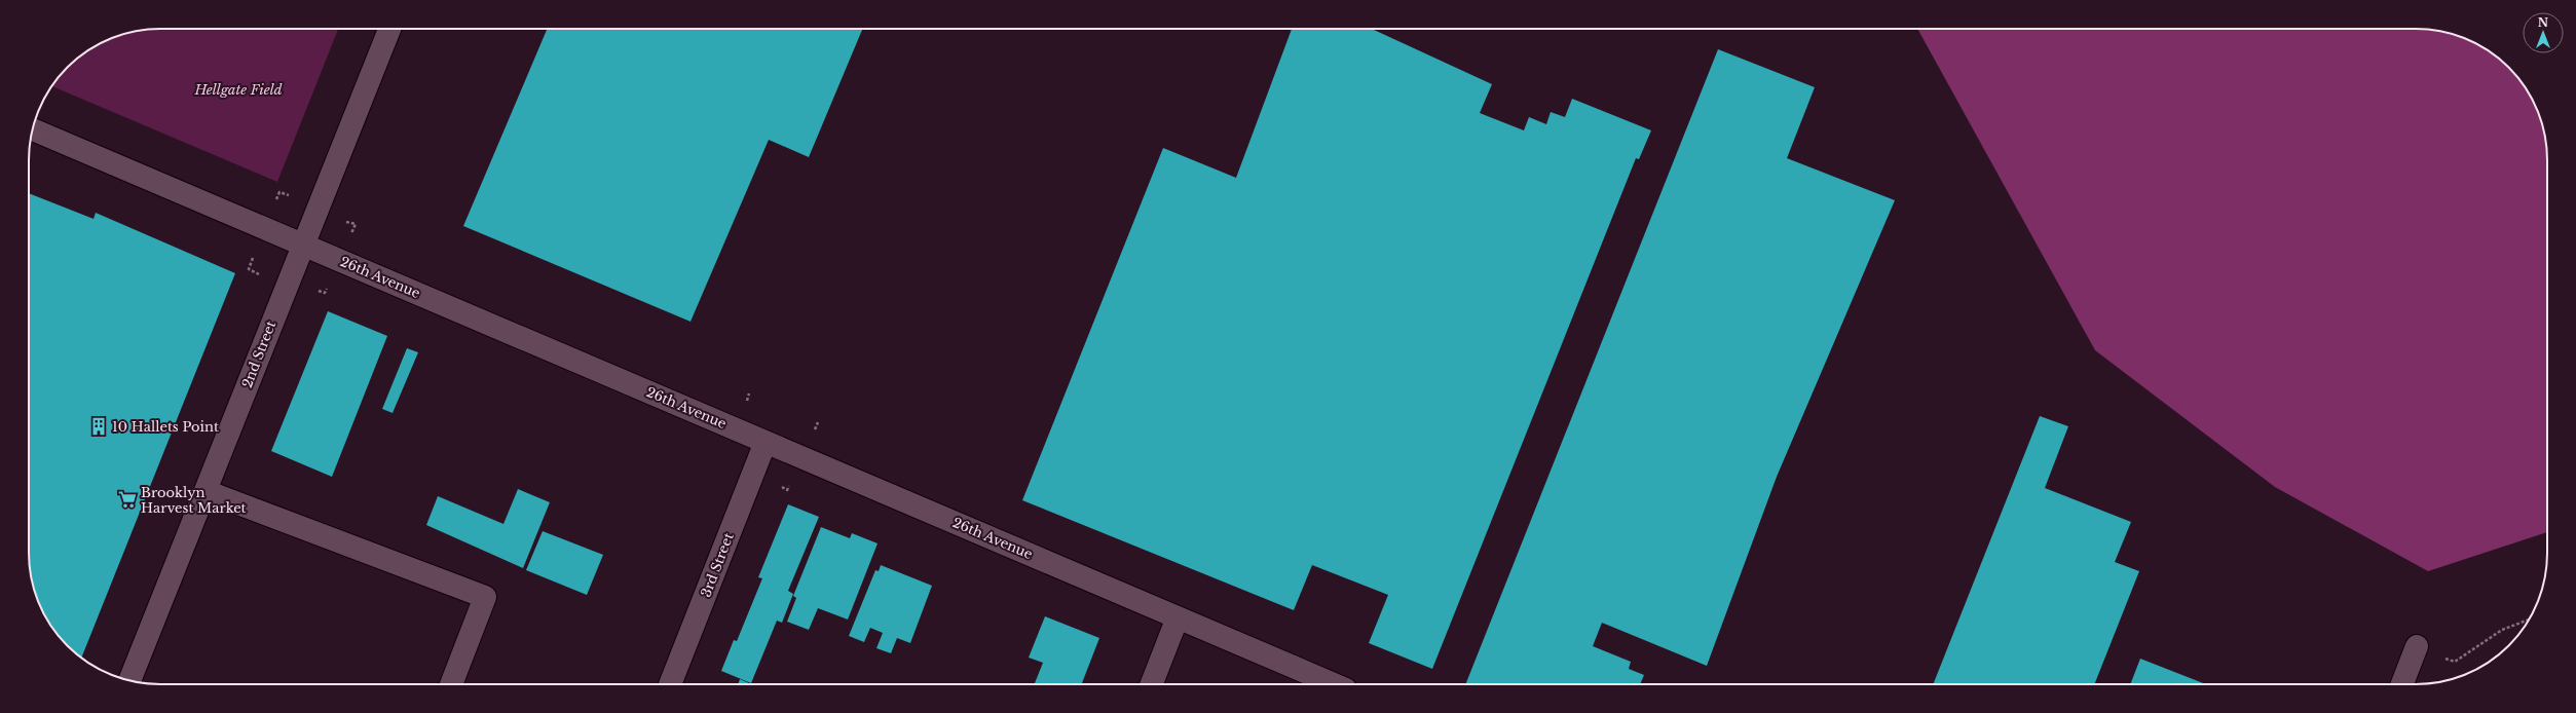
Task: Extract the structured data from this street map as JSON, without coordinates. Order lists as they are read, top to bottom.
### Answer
{
  "streets": {
    "street": ["26th Avenue", "2nd Street", "3rd Street"]
  },
  "crossings": [
    ["26th Avenue", "2nd Street"],
    ["26th Avenue", "3rd Street"]
  ],
  "parks": ["Hellgate Field"],
  "places": {
    "building": ["10 Hallets Point"],
    "supermarket": ["Brooklyn Harvest Market"]
  },
  "north": "top"
}
